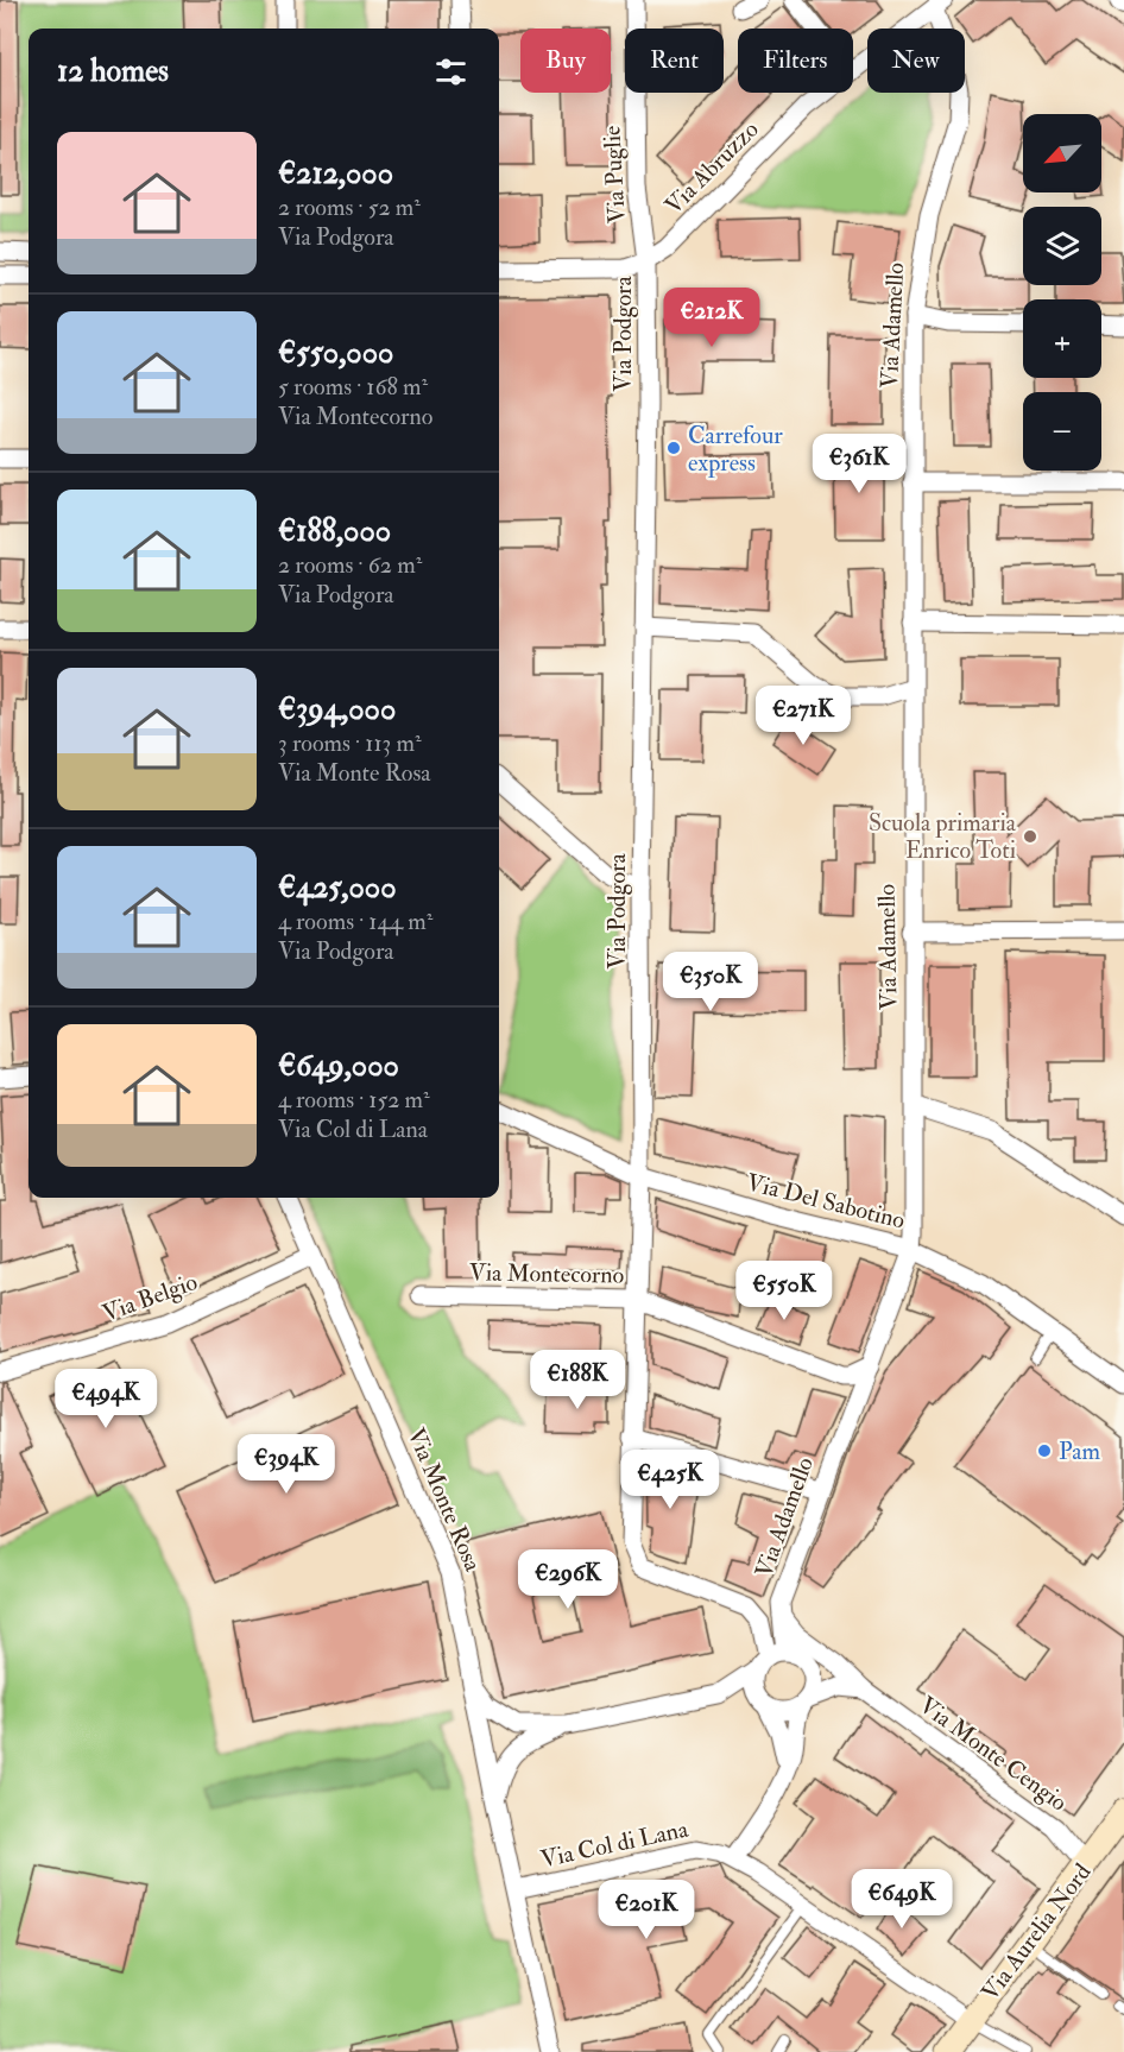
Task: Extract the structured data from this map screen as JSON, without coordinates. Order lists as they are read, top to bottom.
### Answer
{
  "streets": {
    "main road": ["Via Aurelia Nord"],
    "street": [
      "Via Abruzzo",
      "Via Puglie",
      "Via Adamello",
      "Via Podgora",
      "Via Del Sabotino",
      "Via Montecorno",
      "Via Belgio",
      "Via Monte Rosa",
      "Via Monte Cengio",
      "Via Col di Lana"
    ]
  },
  "crossings": [
    ["Via Abruzzo", "Via Puglie"],
    ["Via Abruzzo", "Via Adamello"],
    ["Via Abruzzo", "Via Podgora"],
    ["Via Puglie", "Via Podgora"],
    ["Via Adamello", "Via Del Sabotino"],
    ["Via Adamello", "Via Montecorno"],
    ["Via Adamello", "Via Monte Cengio"],
    ["Via Podgora", "Via Del Sabotino"],
    ["Via Podgora", "Via Montecorno"],
    ["Via Belgio", "Via Monte Rosa"],
    ["Via Monte Rosa", "Via Col di Lana"],
    ["Via Monte Cengio", "Via Aurelia Nord"],
    ["Via Col di Lana", "Via Aurelia Nord"]
  ],
  "places": ["Carrefour express", "Scuola primaria Enrico Toti", "Pam"],
  "north": "bottom left",
  "page": {
    "chip": [
      "Buy",
      "Rent",
      "Filters",
      "New"
    ],
    "heading": "12 homes",
    "map_buttons": ["+", "−"],
    "list": [
      {
        "name": "€212,000",
        "note": "2 rooms · 52 m² · Via Podgora"
      },
      {
        "name": "€550,000",
        "note": "5 rooms · 168 m² · Via Montecorno"
      },
      {
        "name": "€188,000",
        "note": "2 rooms · 62 m² · Via Podgora"
      },
      {
        "name": "€394,000",
        "note": "3 rooms · 113 m² · Via Monte Rosa"
      },
      {
        "name": "€425,000",
        "note": "4 rooms · 144 m² · Via Podgora"
      },
      {
        "name": "€649,000",
        "note": "4 rooms · 152 m² · Via Col di Lana"
      }
    ],
    "price": [
      "€212K",
      "€361K",
      "€271K",
      "€350K",
      "€550K",
      "€188K",
      "€494K",
      "€394K",
      "€425K",
      "€296K",
      "€649K",
      "€201K"
    ]
  }
}
